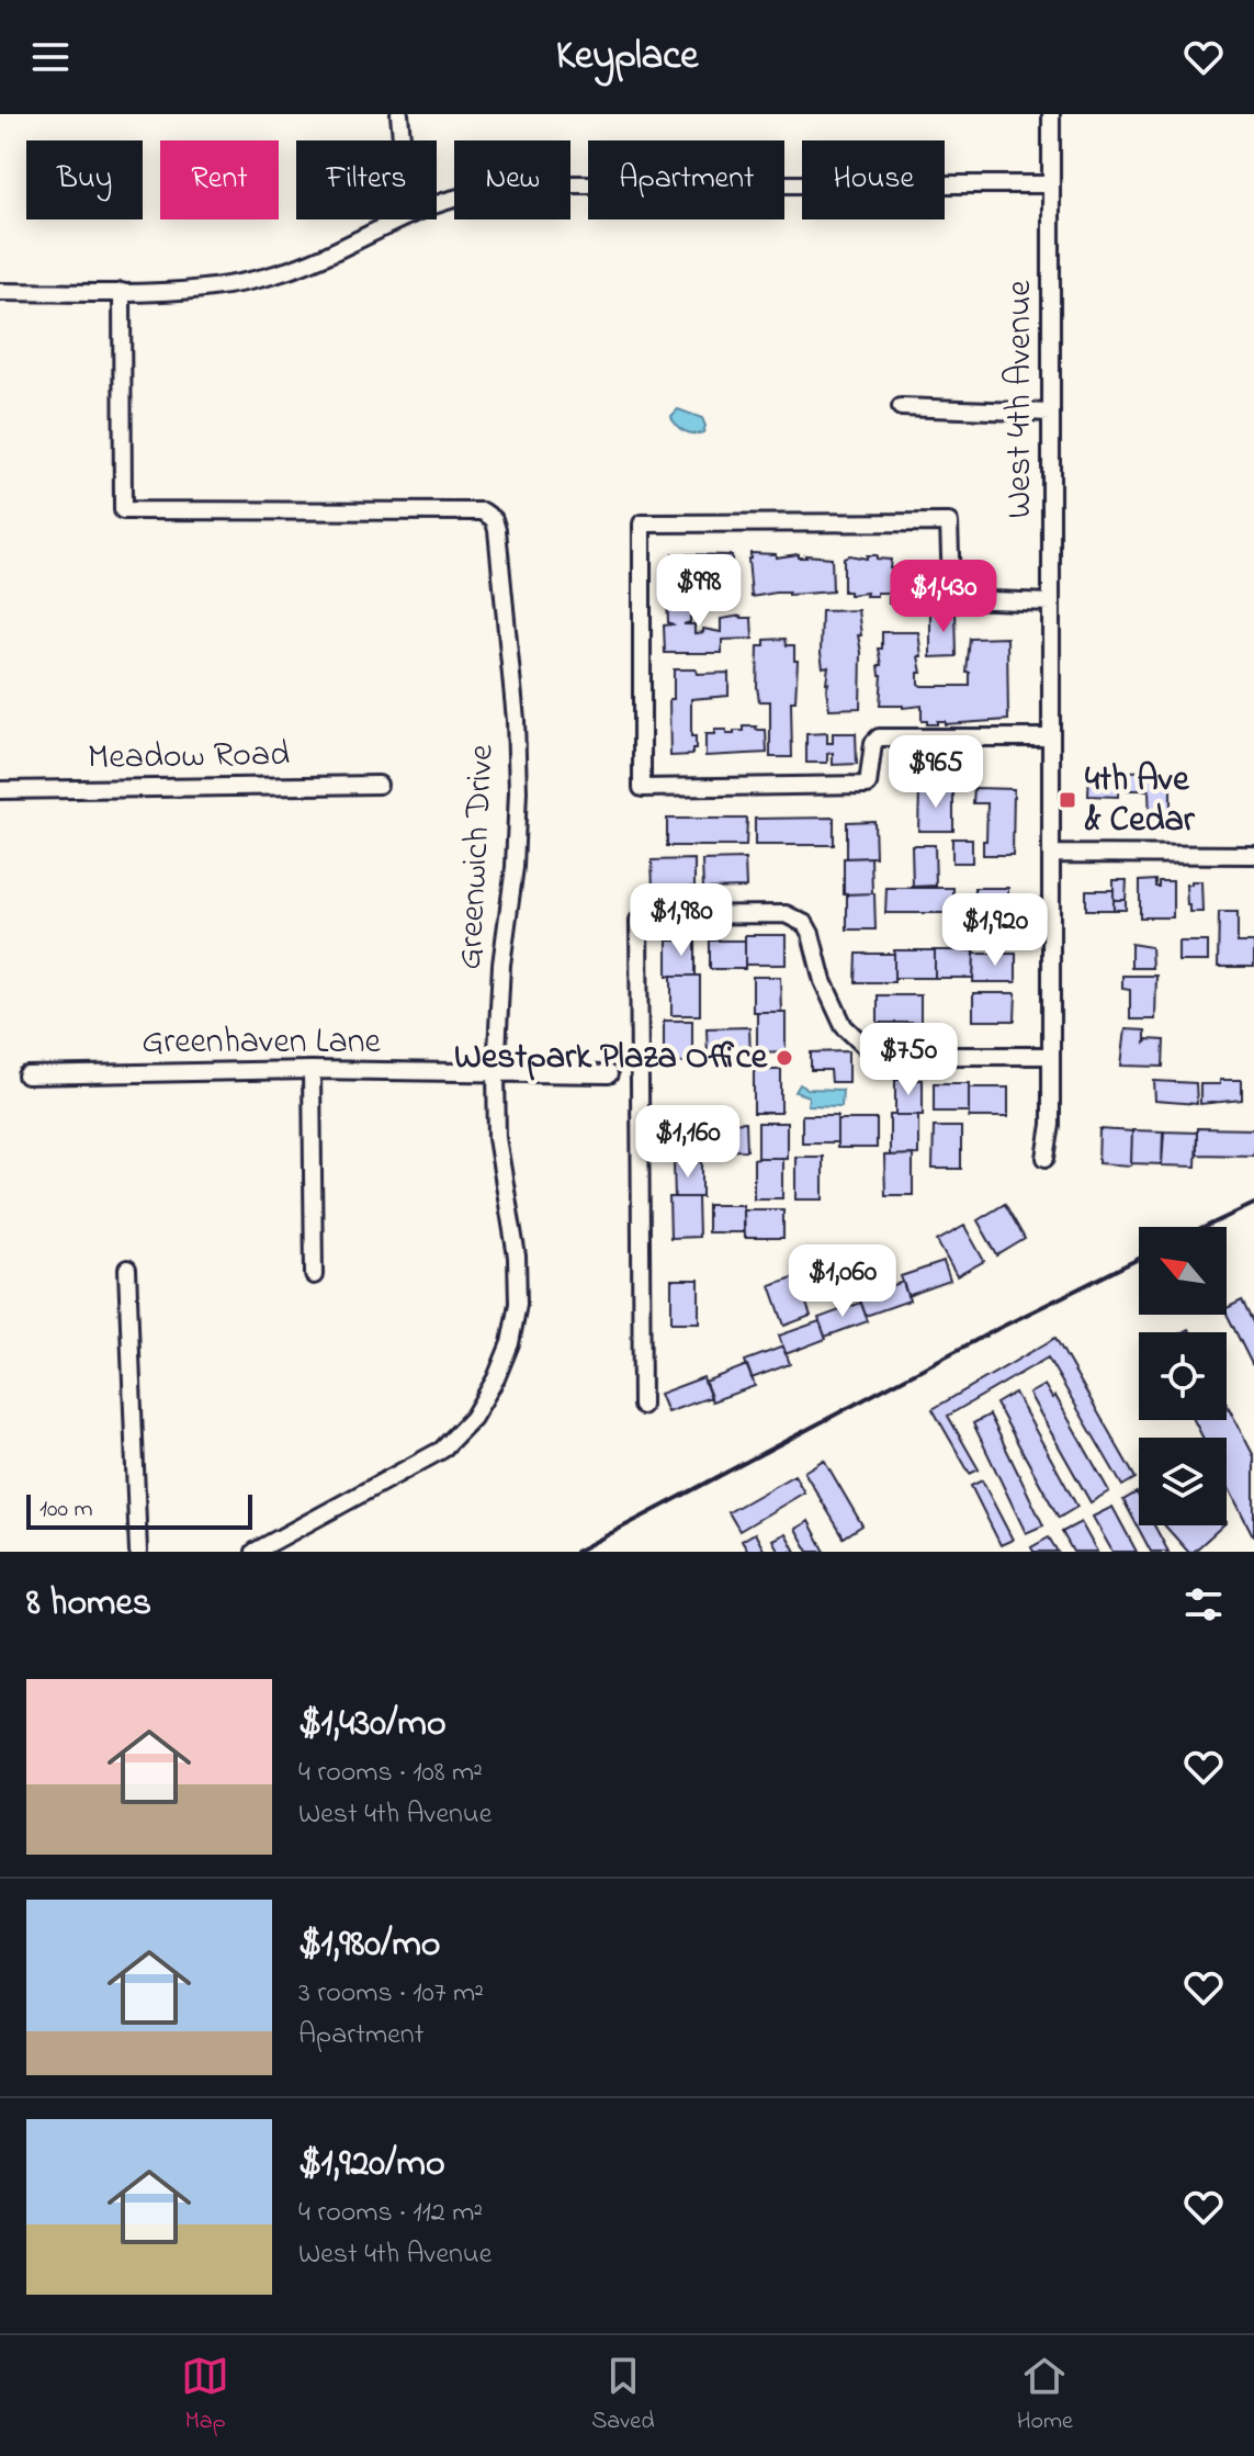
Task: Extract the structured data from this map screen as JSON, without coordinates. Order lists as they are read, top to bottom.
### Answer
{
  "streets": {
    "street": [
      "West 4th Avenue",
      "Meadow Road",
      "Greenwich Drive",
      "Greenhaven Lane"
    ]
  },
  "crossings": [
    ["Greenwich Drive", "Greenhaven Lane"]
  ],
  "places": {
    "transit": ["4th Ave & Cedar"],
    "other": ["Westpark Plaza Office"]
  },
  "scale_bar": "100 m",
  "north": "top left",
  "page": {
    "header": "Keyplace",
    "chip": [
      "Buy",
      "Rent",
      "Filters",
      "New",
      "Apartment",
      "House"
    ],
    "price": [
      "$998",
      "$1,430",
      "$965",
      "$1,980",
      "$1,920",
      "$750",
      "$1,160",
      "$1,060"
    ],
    "scale": "100 m",
    "heading": "8 homes",
    "list": [
      {
        "name": "$1,430/mo",
        "note": "4 rooms · 108 m² · West 4th Avenue"
      },
      {
        "name": "$1,980/mo",
        "note": "3 rooms · 107 m² · Apartment"
      },
      {
        "name": "$1,920/mo",
        "note": "4 rooms · 112 m² · West 4th Avenue"
      }
    ],
    "tabs": ["Map", "Saved", "Home"]
  }
}
